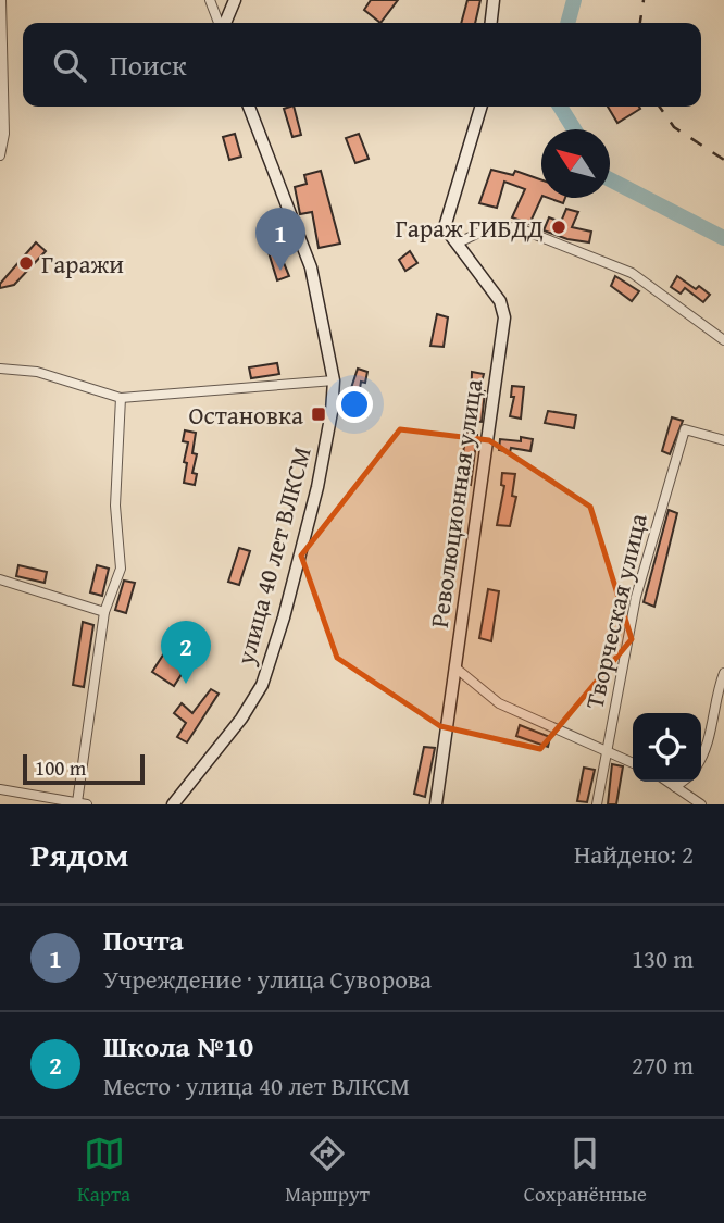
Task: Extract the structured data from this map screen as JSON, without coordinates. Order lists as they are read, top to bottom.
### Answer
{
  "streets": {
    "street": ["Революционная улица", "улица 40 лет ВЛКСМ", "Творческая улица"]
  },
  "places": {
    "other": ["Гараж ГИБДД", "Гаражи"],
    "transit": ["Остановка"]
  },
  "scale_bar": "100 m",
  "north": "top left",
  "page": {
    "search": "Поиск",
    "pins": ["1", "2"],
    "scale": "100 m",
    "heading": ["Рядом", "Найдено: 2"],
    "list": [
      {
        "mark": "1",
        "name": "Почта",
        "note": "Учреждение · улица Суворова",
        "value": "130 m"
      },
      {
        "mark": "2",
        "name": "Школа №10",
        "note": "Место · улица 40 лет ВЛКСМ",
        "value": "270 m"
      }
    ],
    "nav": ["Карта", "Маршрут", "Сохранённые"]
  }
}
